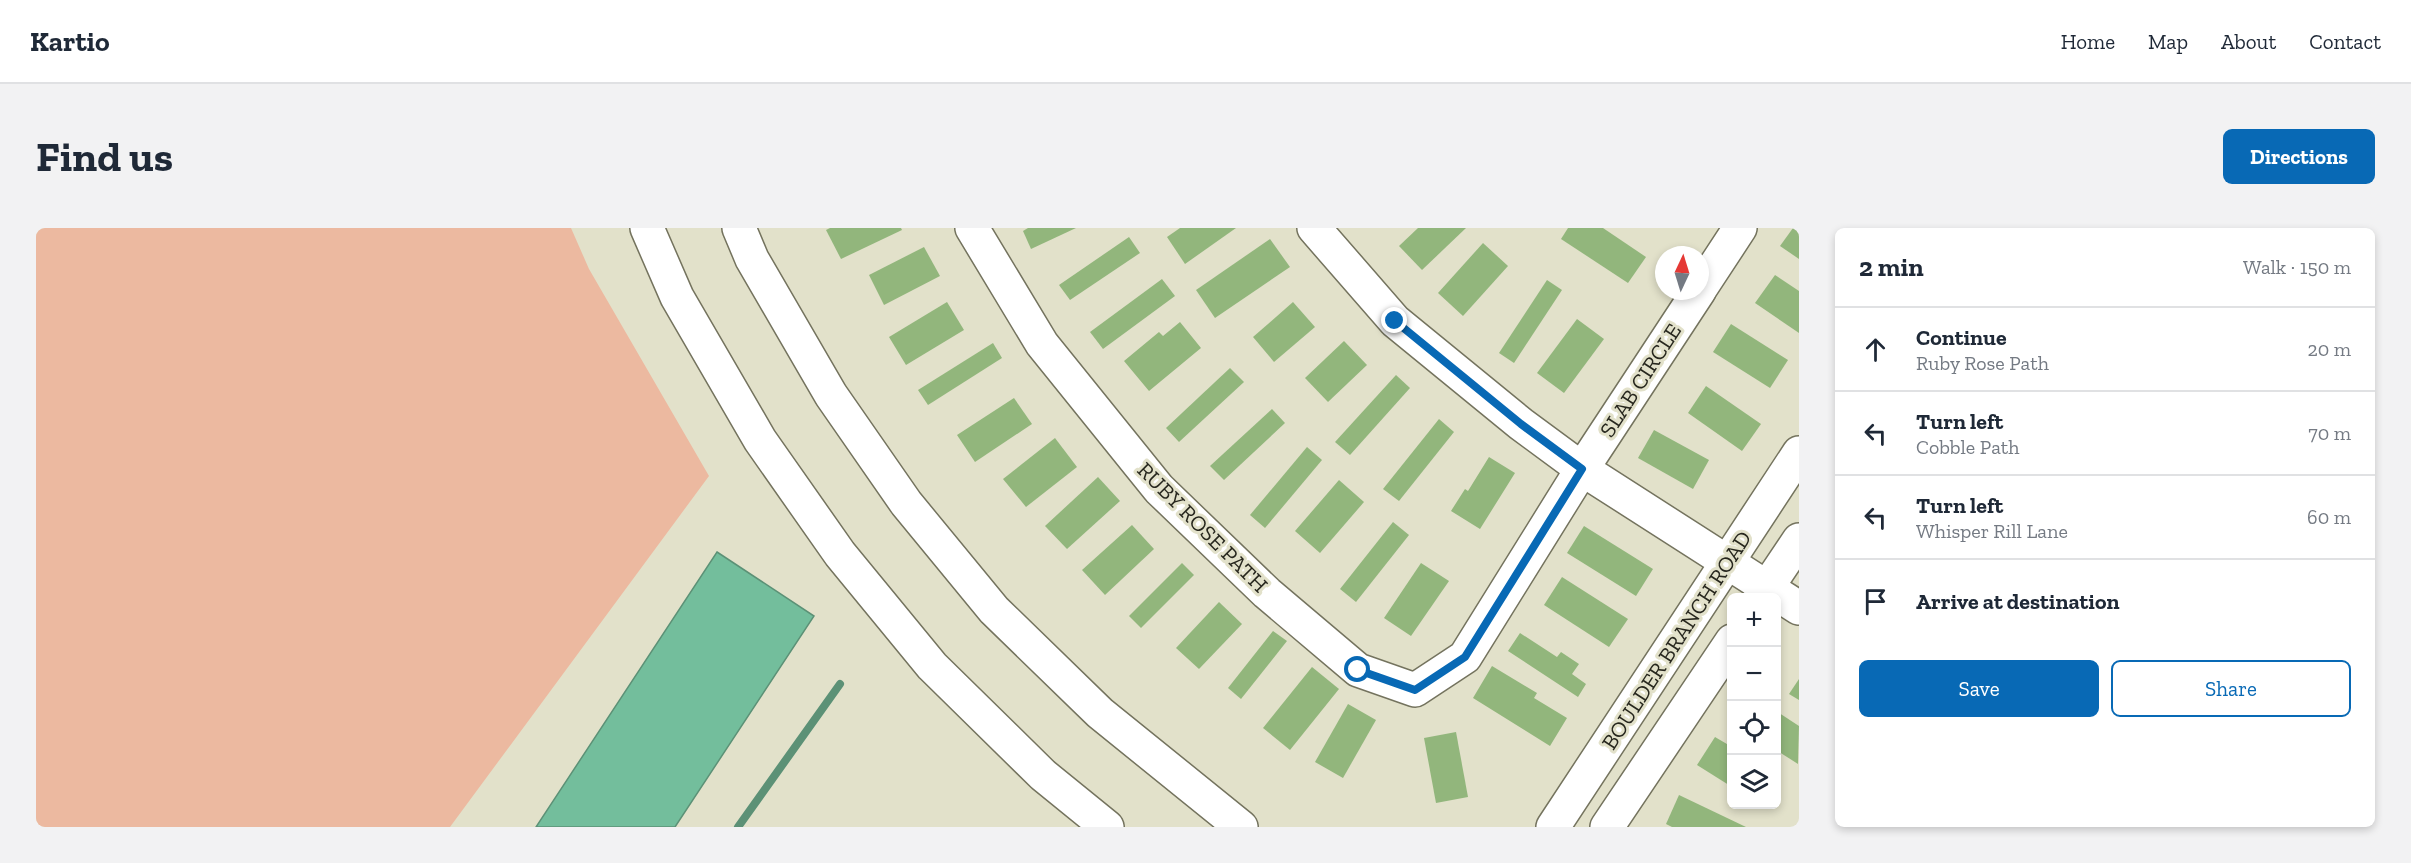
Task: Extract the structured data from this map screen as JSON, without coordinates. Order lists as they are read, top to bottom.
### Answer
{
  "streets": {
    "street": ["SLAB CIRCLE", "RUBY ROSE PATH", "BOULDER BRANCH ROAD"]
  },
  "crossings": [
    ["SLAB CIRCLE", "RUBY ROSE PATH"]
  ],
  "north": "top",
  "page": {
    "header": "Kartio",
    "nav": [
      "Home",
      "Map",
      "About",
      "Contact"
    ],
    "buttons": [
      "Directions",
      ["Save", "Share"]
    ],
    "title": "Find us",
    "heading": ["2 min", "Walk · 150 m"],
    "list": [
      ["Continue", "Ruby Rose Path", "20 m"],
      ["Turn left", "Cobble Path", "70 m"],
      ["Turn left", "Whisper Rill Lane", "60 m"],
      "Arrive at destination"
    ],
    "map_buttons": ["+", "−"]
  }
}
